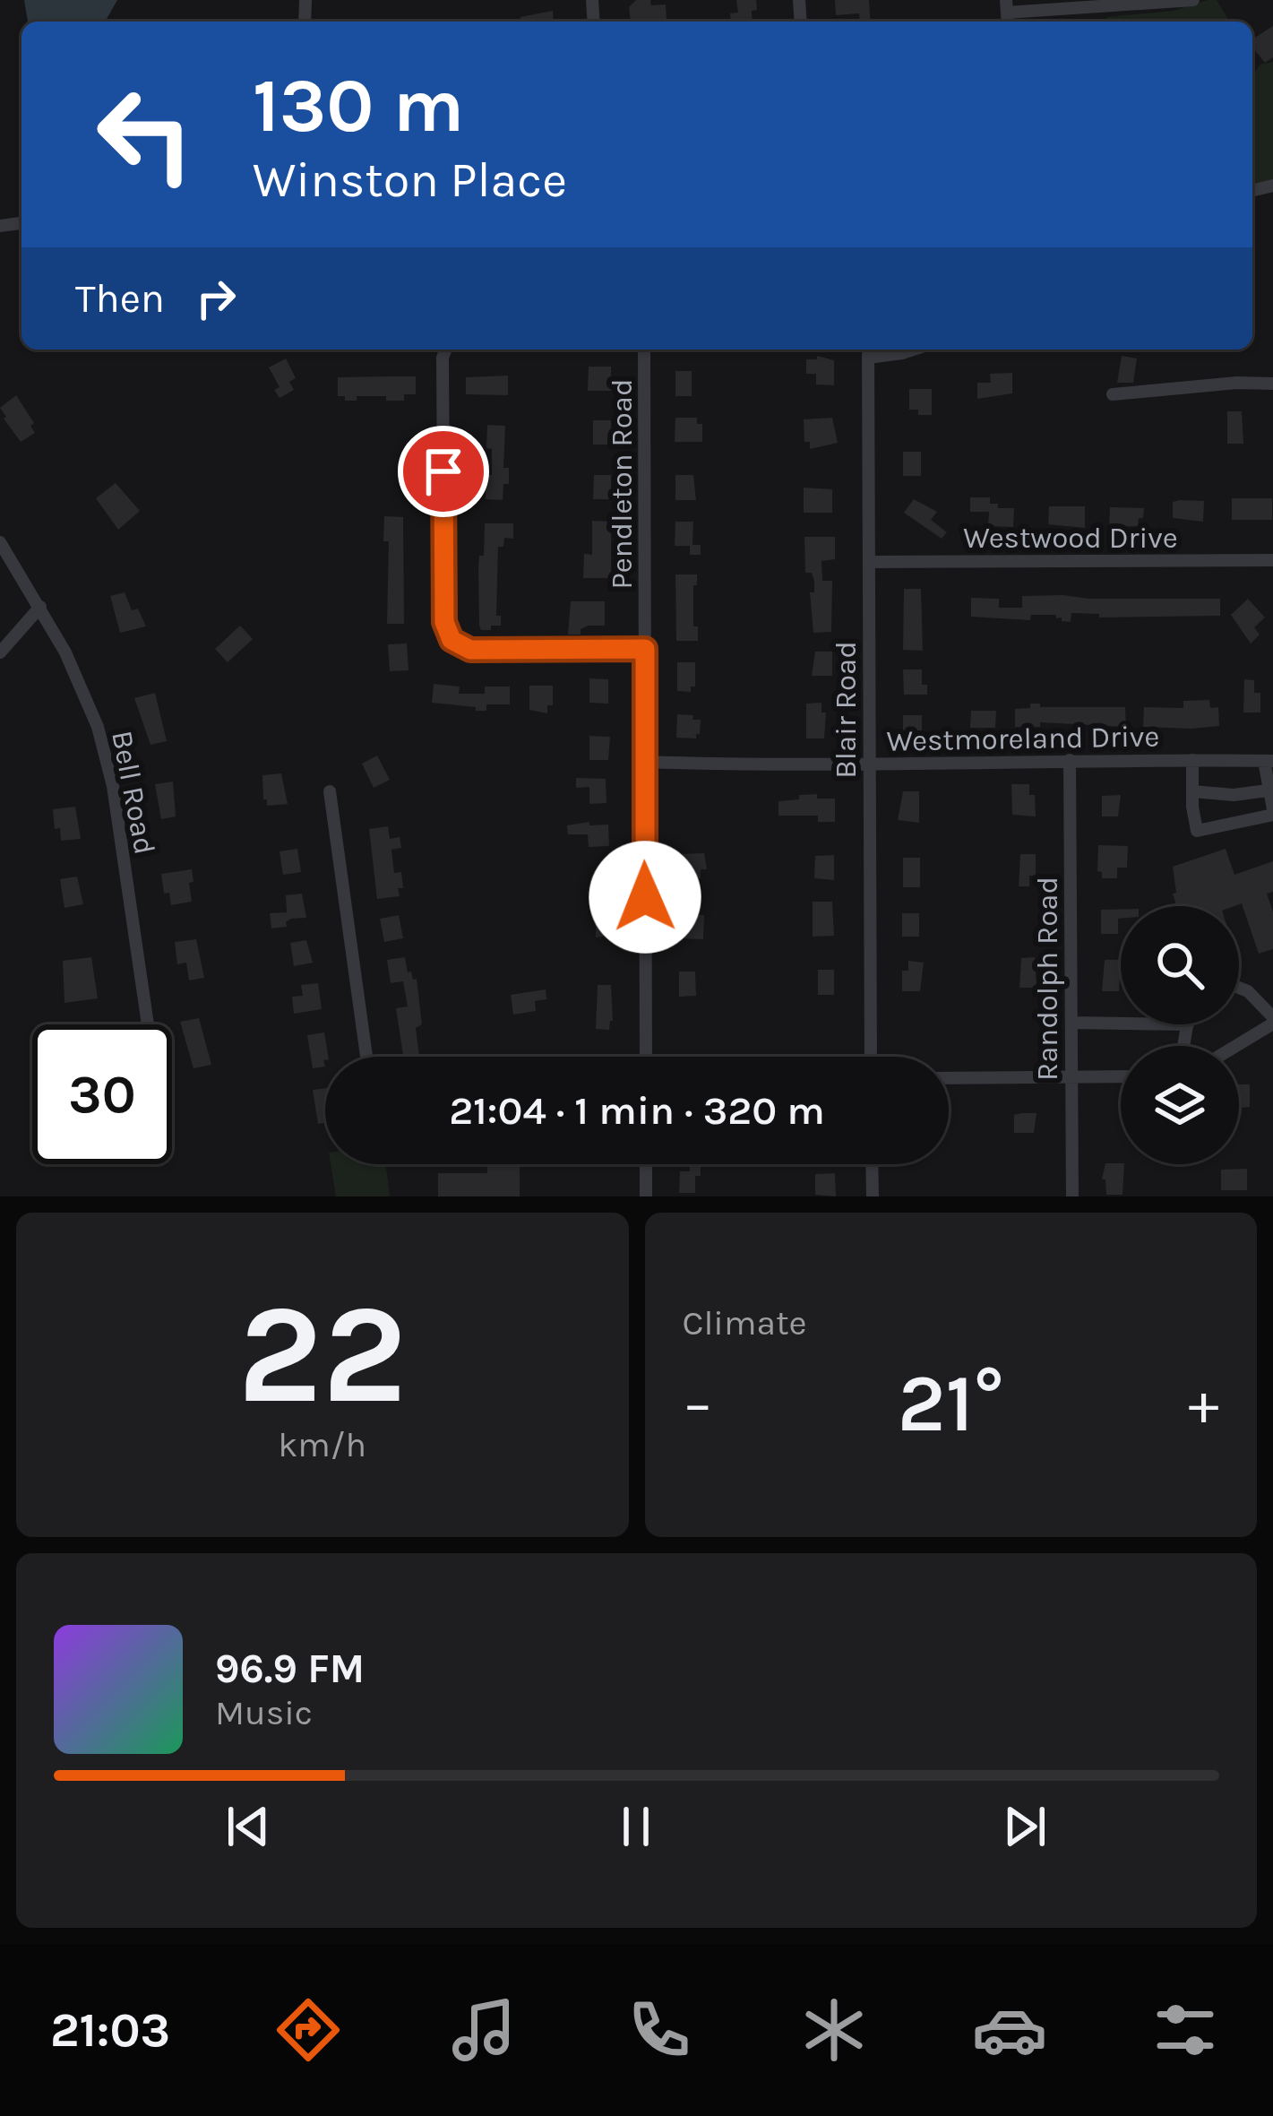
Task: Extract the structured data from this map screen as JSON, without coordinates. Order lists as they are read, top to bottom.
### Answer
{
  "streets": {
    "street": [
      "Pendleton Road",
      "Westwood Drive",
      "Blair Road",
      "Westmoreland Drive",
      "Bell Road",
      "Randolph Road"
    ]
  },
  "crossings": [
    ["Pendleton Road", "Westmoreland Drive"],
    ["Westwood Drive", "Blair Road"],
    ["Blair Road", "Westmoreland Drive"],
    ["Westmoreland Drive", "Randolph Road"]
  ],
  "page": {
    "turn": ["130 m", "Winston Place"],
    "then": "Then",
    "limit": "30",
    "trip": "21:04 · 1 min · 320 m",
    "tile": [
      ["22", "km/h"],
      "Climate"
    ],
    "heat": ["−", "21°", "+"],
    "song": ["96.9 FM", "Music"],
    "tabs": "21:03"
  }
}
